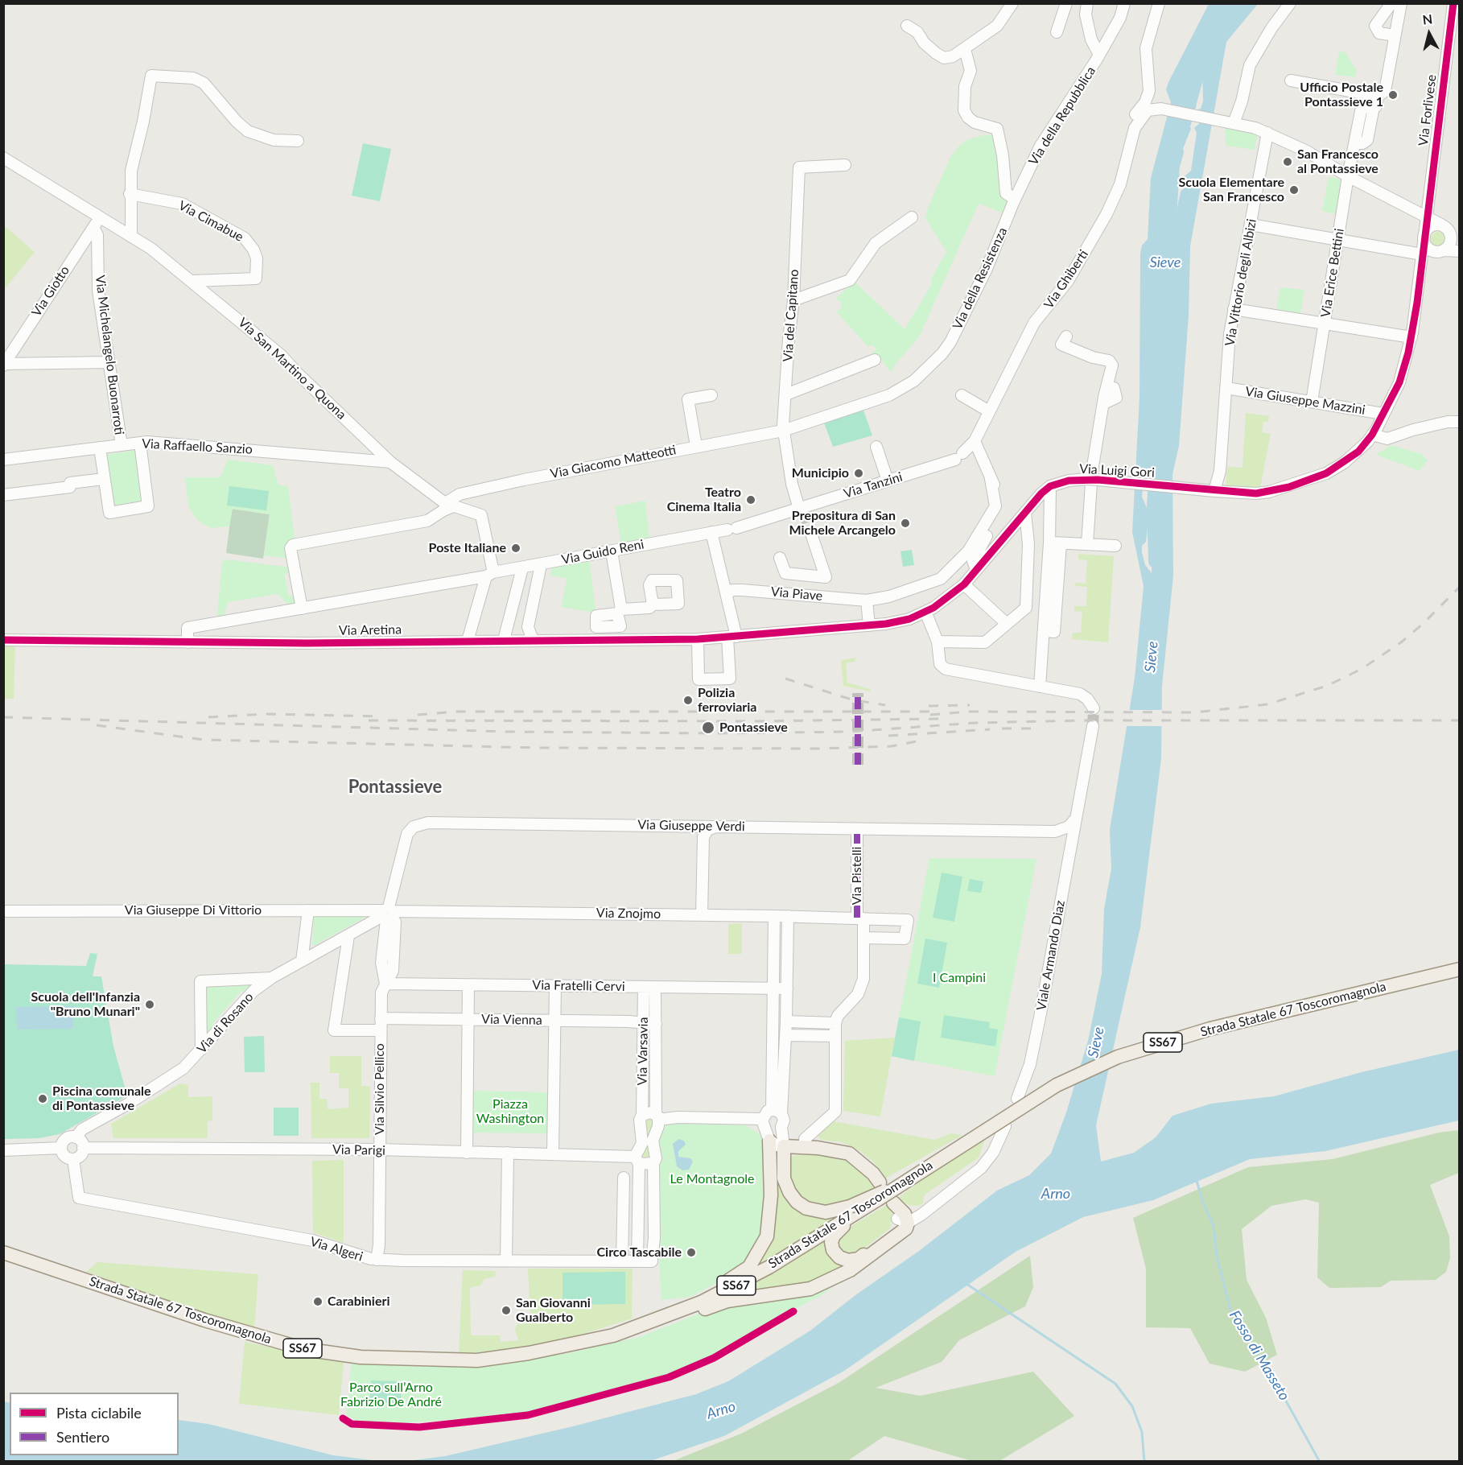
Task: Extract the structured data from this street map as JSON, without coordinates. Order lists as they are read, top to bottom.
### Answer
{
  "streets": {
    "main road": ["Strada Statale 67 Toscoromagnola", "SS67"],
    "street": [
      "Via Forlivese",
      "Via della Repubblica",
      "Via Cimabue",
      "Via Erice Bettini",
      "Via della Resistenza",
      "Via Ghiberti",
      "Via Vittorio degli Albizi",
      "Via Giotto",
      "Via del Capitano",
      "Via Michelangelo Buonarroti",
      "Via San Martino a Quona",
      "Via Giuseppe Mazzini",
      "Via Raffaello Sanzio",
      "Via Giacomo Matteotti",
      "Via Luigi Gori",
      "Via Tanzini",
      "Via Guido Reni",
      "Via Piave",
      "Via Aretina",
      "Via Giuseppe Verdi",
      "Via Pistelli",
      "Via Giuseppe Di Vittorio",
      "Via Znojmo",
      "Viale Armando Diaz",
      "Via Fratelli Cervi",
      "Via Vienna",
      "Via di Rosano",
      "Via Varsavia",
      "Via Silvio Pellico",
      "Via Parigi",
      "Via Algeri"
    ]
  },
  "crossings": [
    ["Via Forlivese", "Via Giuseppe Mazzini"],
    ["Via Forlivese", "Via Luigi Gori"],
    ["Via della Repubblica", "Via della Resistenza"],
    ["Via Cimabue", "Via San Martino a Quona"],
    ["Via Erice Bettini", "Via Giuseppe Mazzini"],
    ["Via della Resistenza", "Via del Capitano"],
    ["Via della Resistenza", "Via Giacomo Matteotti"],
    ["Via Ghiberti", "Via Tanzini"],
    ["Via Vittorio degli Albizi", "Via Giuseppe Mazzini"],
    ["Via Vittorio degli Albizi", "Via Luigi Gori"],
    ["Via Giotto", "Via Michelangelo Buonarroti"],
    ["Via Giotto", "Via San Martino a Quona"],
    ["Via del Capitano", "Via Giacomo Matteotti"],
    ["Via del Capitano", "Via Tanzini"],
    ["Via Michelangelo Buonarroti", "Via San Martino a Quona"],
    ["Via Michelangelo Buonarroti", "Via Raffaello Sanzio"],
    ["Via San Martino a Quona", "Via Raffaello Sanzio"],
    ["Via San Martino a Quona", "Via Giacomo Matteotti"],
    ["Via San Martino a Quona", "Via Guido Reni"],
    ["Via Giacomo Matteotti", "Via Guido Reni"],
    ["Via Tanzini", "Via Guido Reni"],
    ["Via Guido Reni", "Via Aretina"],
    ["Via Giuseppe Verdi", "Via Giuseppe Di Vittorio"],
    ["Via Giuseppe Verdi", "Via Znojmo"],
    ["Via Giuseppe Verdi", "Viale Armando Diaz"],
    ["Via Giuseppe Verdi", "Via di Rosano"],
    ["Via Giuseppe Verdi", "Via Silvio Pellico"],
    ["Via Pistelli", "Via Znojmo"],
    ["Via Giuseppe Di Vittorio", "Via Znojmo"],
    ["Via Giuseppe Di Vittorio", "Via di Rosano"],
    ["Via Giuseppe Di Vittorio", "Via Silvio Pellico"],
    ["Via Znojmo", "Via di Rosano"],
    ["Via Znojmo", "Via Silvio Pellico"],
    ["Via Fratelli Cervi", "Via Varsavia"],
    ["Via Fratelli Cervi", "Via Silvio Pellico"],
    ["Via Vienna", "Via Varsavia"],
    ["Via Vienna", "Via Silvio Pellico"],
    ["Via di Rosano", "Via Silvio Pellico"],
    ["Via di Rosano", "Via Parigi"],
    ["Via di Rosano", "Via Algeri"],
    ["Via Varsavia", "Via Parigi"],
    ["Via Varsavia", "Via Algeri"],
    ["Via Silvio Pellico", "Via Parigi"],
    ["Via Silvio Pellico", "Via Algeri"],
    ["Via Parigi", "Via Algeri"]
  ],
  "districts": ["Pontassieve"],
  "water": ["Sieve", "Arno", "Fosso di Masseto"],
  "parks": [
    "I Campini",
    "Piazza Washington",
    "Le Montagnole",
    "Parco sull’Arno Fabrizio De André"
  ],
  "places": [
    "Ufficio Postale Pontassieve 1",
    "San Francesco al Pontassieve",
    "Scuola Elementare San Francesco",
    "Municipio",
    "Teatro Cinema Italia",
    "Prepositura di San Michele Arcangelo",
    "Poste Italiane",
    "Polizia ferroviaria",
    "Pontassieve",
    "Scuola dell'Infanzia \"Bruno Munari\"",
    "Piscina comunale di Pontassieve",
    "Circo Tascabile",
    "Carabinieri",
    "San Giovanni Gualberto"
  ],
  "legend": ["Pista ciclabile", "Sentiero"],
  "north": "top"
}
